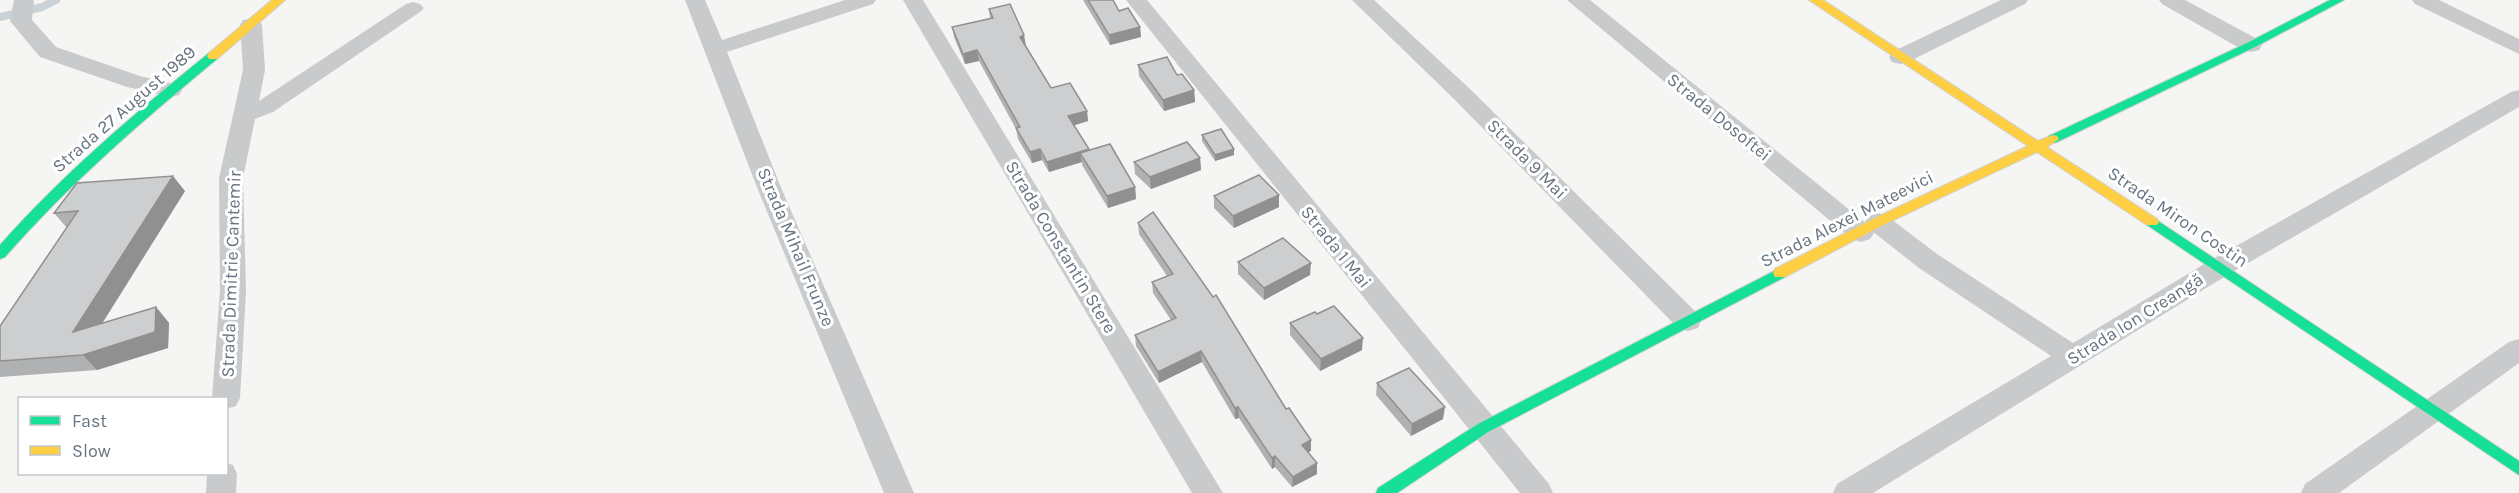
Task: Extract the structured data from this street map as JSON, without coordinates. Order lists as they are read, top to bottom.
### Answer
{
  "streets": {
    "street": [
      "Strada 27 August 1989",
      "Strada Dosoftei",
      "Strada 9 Mai",
      "Strada Miron Costin",
      "Strada Alexei Mateevici",
      "Strada Mihail Frunze",
      "Strada Constantin Stere",
      "Strada 1 Mai",
      "Strada Dimitrie Cantemir",
      "Strada Ion Creangă"
    ]
  },
  "crossings": [
    ["Strada 27 August 1989", "Strada Dimitrie Cantemir"],
    ["Strada Dosoftei", "Strada Alexei Mateevici"],
    ["Strada Dosoftei", "Strada Ion Creangă"],
    ["Strada 9 Mai", "Strada Alexei Mateevici"],
    ["Strada Miron Costin", "Strada Alexei Mateevici"],
    ["Strada Miron Costin", "Strada Ion Creangă"],
    ["Strada Alexei Mateevici", "Strada 1 Mai"]
  ],
  "legend": ["Fast", "Slow"]
}
